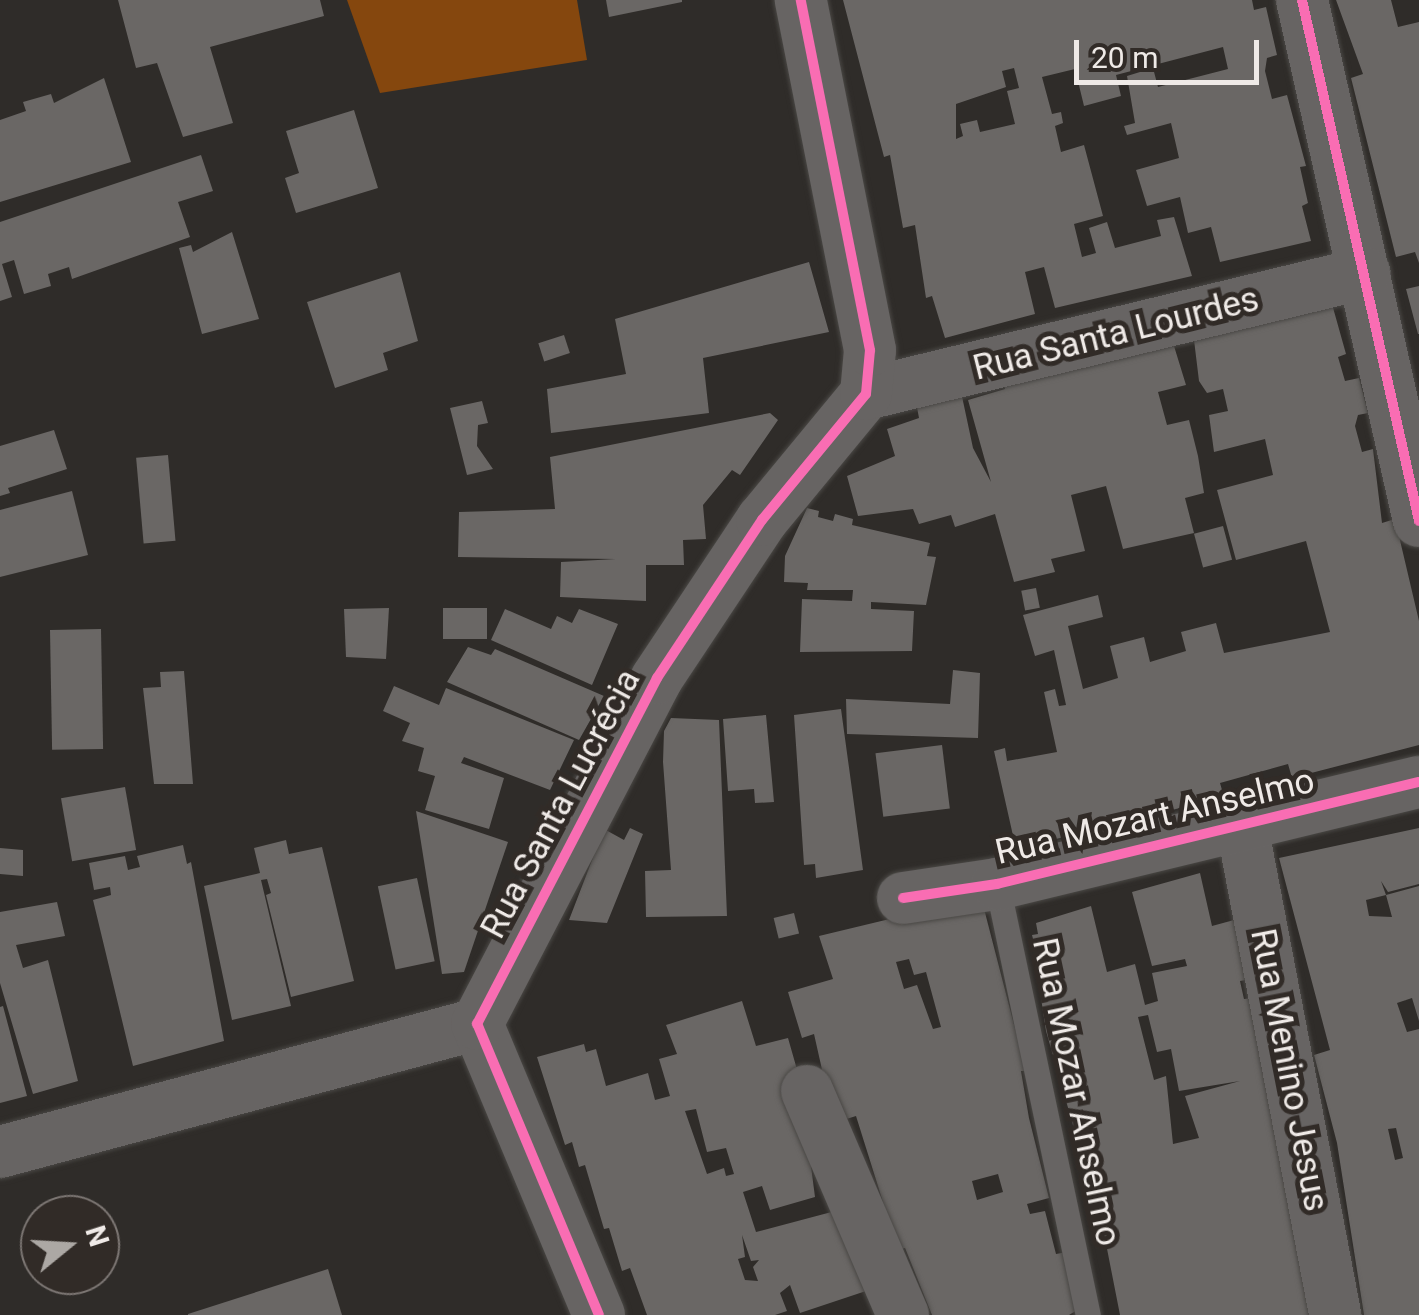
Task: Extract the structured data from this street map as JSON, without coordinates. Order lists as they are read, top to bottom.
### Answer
{
  "streets": {
    "street": [
      "Rua Santa Lourdes",
      "Rua Santa Lucrécia",
      "Rua Mozart Anselmo",
      "Rua Menino Jesus"
    ],
    "lane": ["Rua Mozar Anselmo"]
  },
  "crossings": [
    ["Rua Santa Lourdes", "Rua Santa Lucrécia"],
    ["Rua Mozart Anselmo", "Rua Menino Jesus"],
    ["Rua Mozart Anselmo", "Rua Mozar Anselmo"]
  ],
  "scale_bar": "20 m",
  "north": "right"
}
